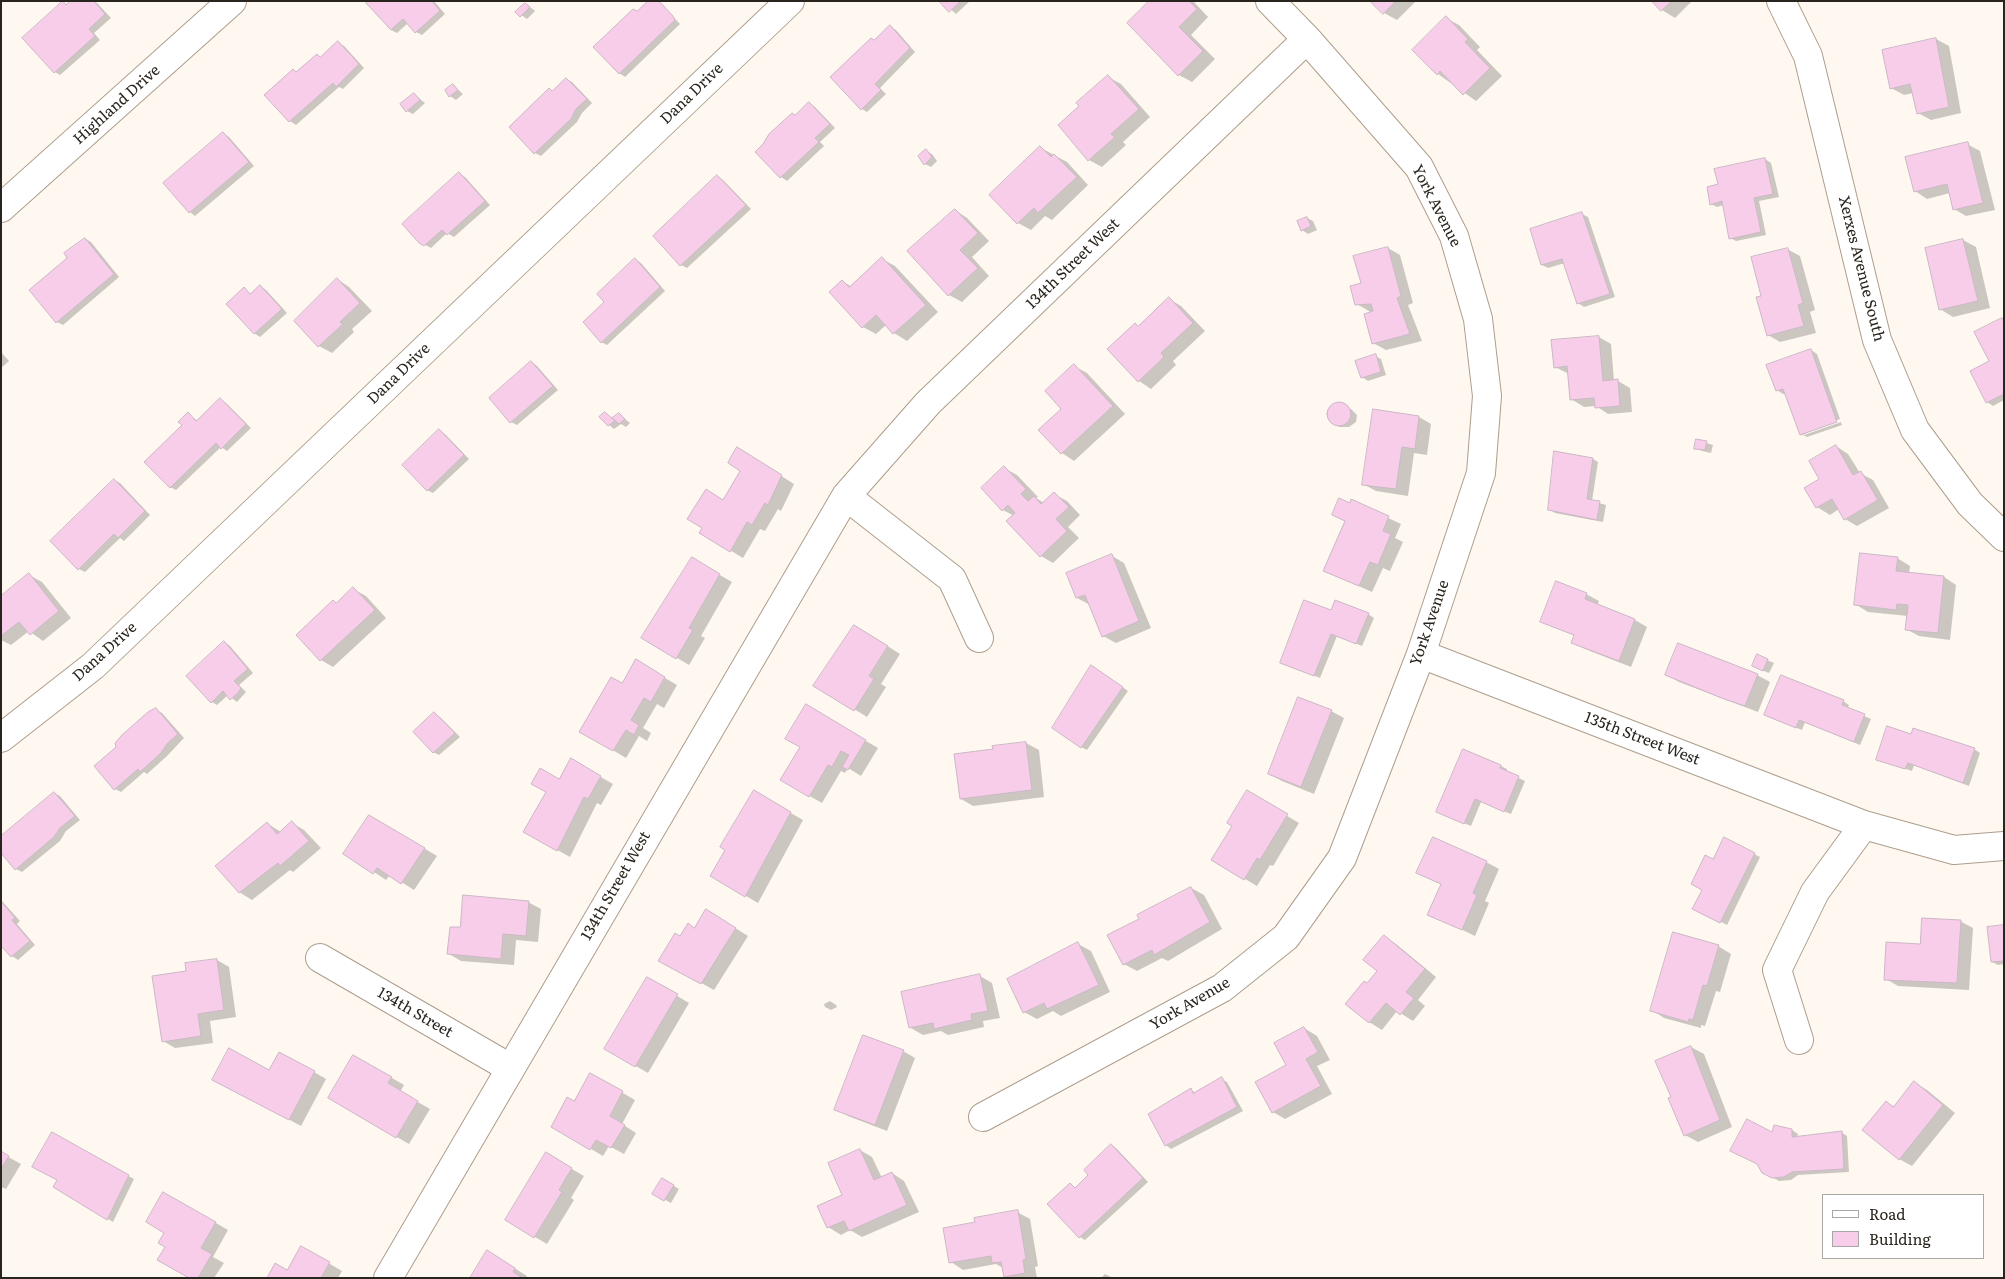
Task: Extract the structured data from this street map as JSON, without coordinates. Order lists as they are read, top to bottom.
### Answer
{
  "streets": {
    "street": [
      "Dana Drive",
      "Highland Drive",
      "York Avenue",
      "134th Street West",
      "Xerxes Avenue South",
      "135th Street West",
      "134th Street"
    ]
  },
  "crossings": [
    ["York Avenue", "134th Street West"],
    ["York Avenue", "135th Street West"],
    ["134th Street West", "134th Street"]
  ],
  "legend": ["Road", "Building"]
}
